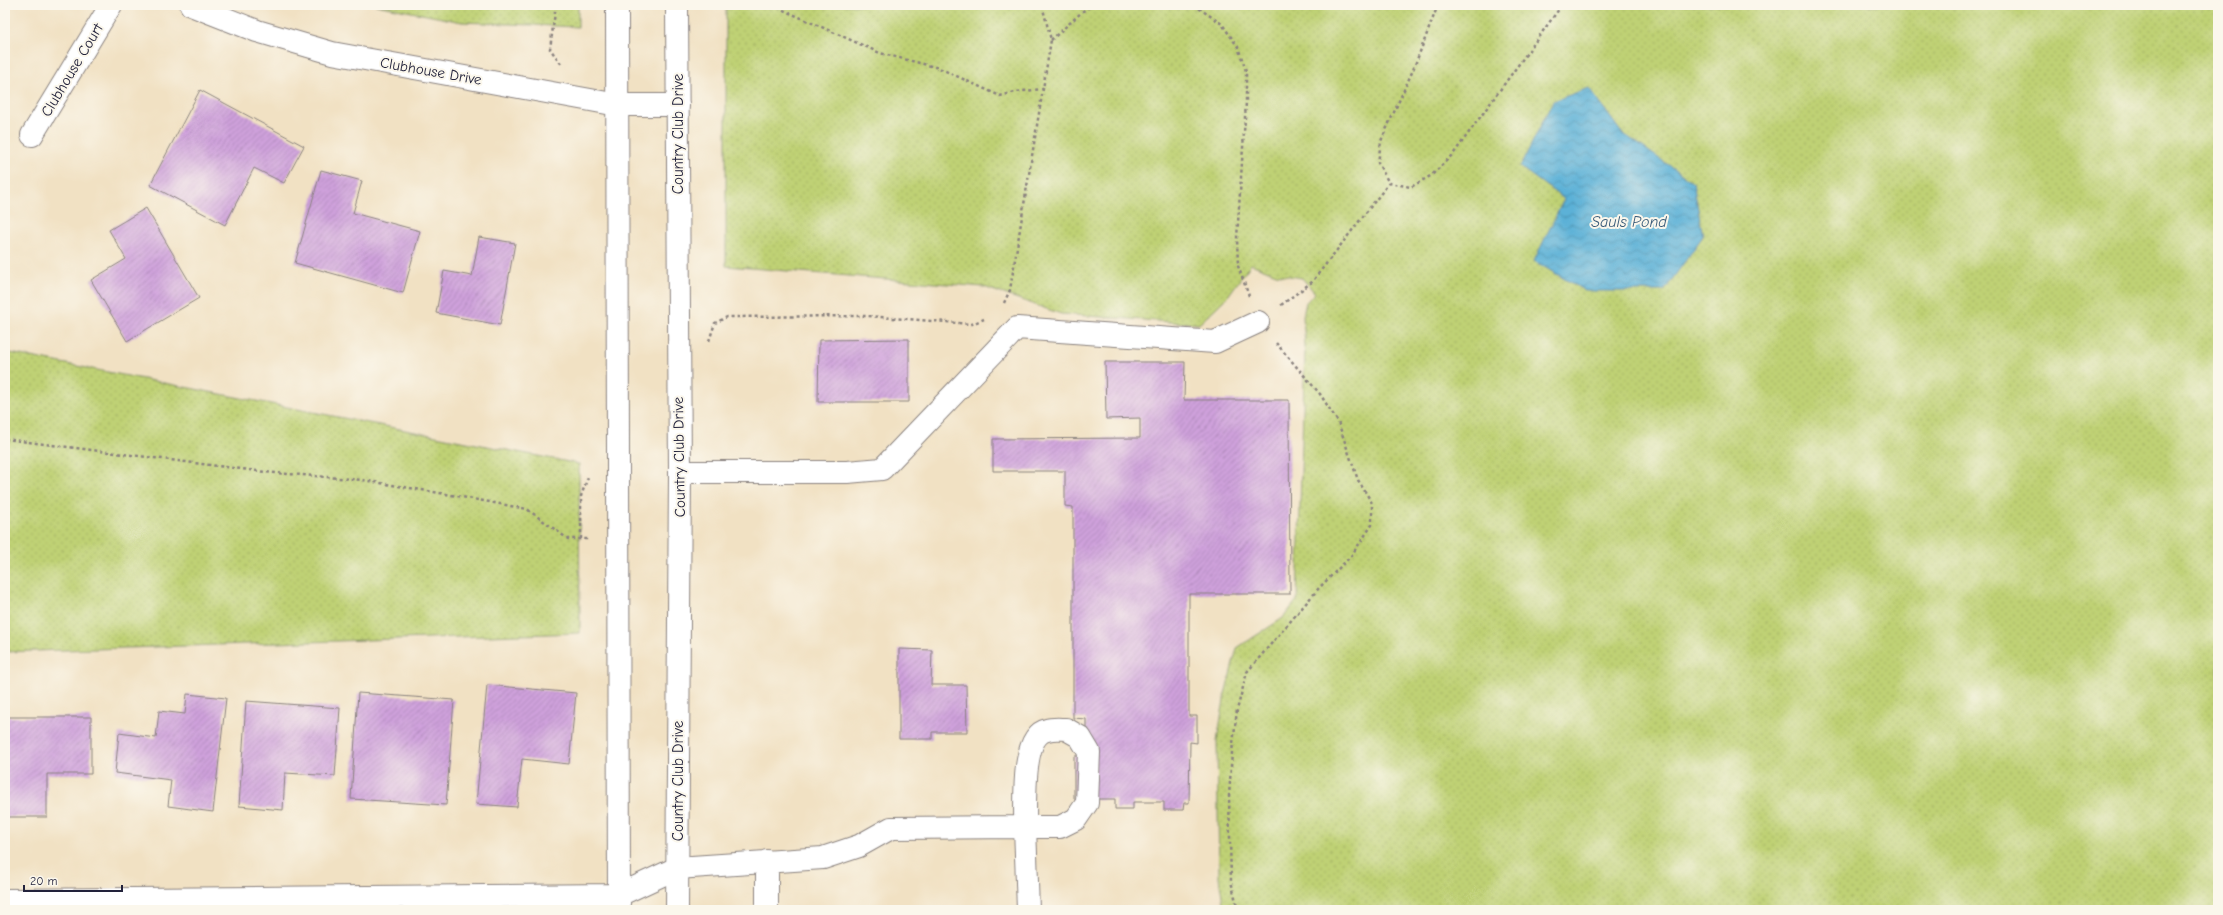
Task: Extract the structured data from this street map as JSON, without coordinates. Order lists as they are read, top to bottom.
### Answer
{
  "streets": {
    "main road": ["Clubhouse Court", "Clubhouse Drive", "Country Club Drive"]
  },
  "crossings": [
    ["Clubhouse Drive", "Country Club Drive"]
  ],
  "water": ["Sauls Pond"],
  "scale_bar": "20 m"
}
